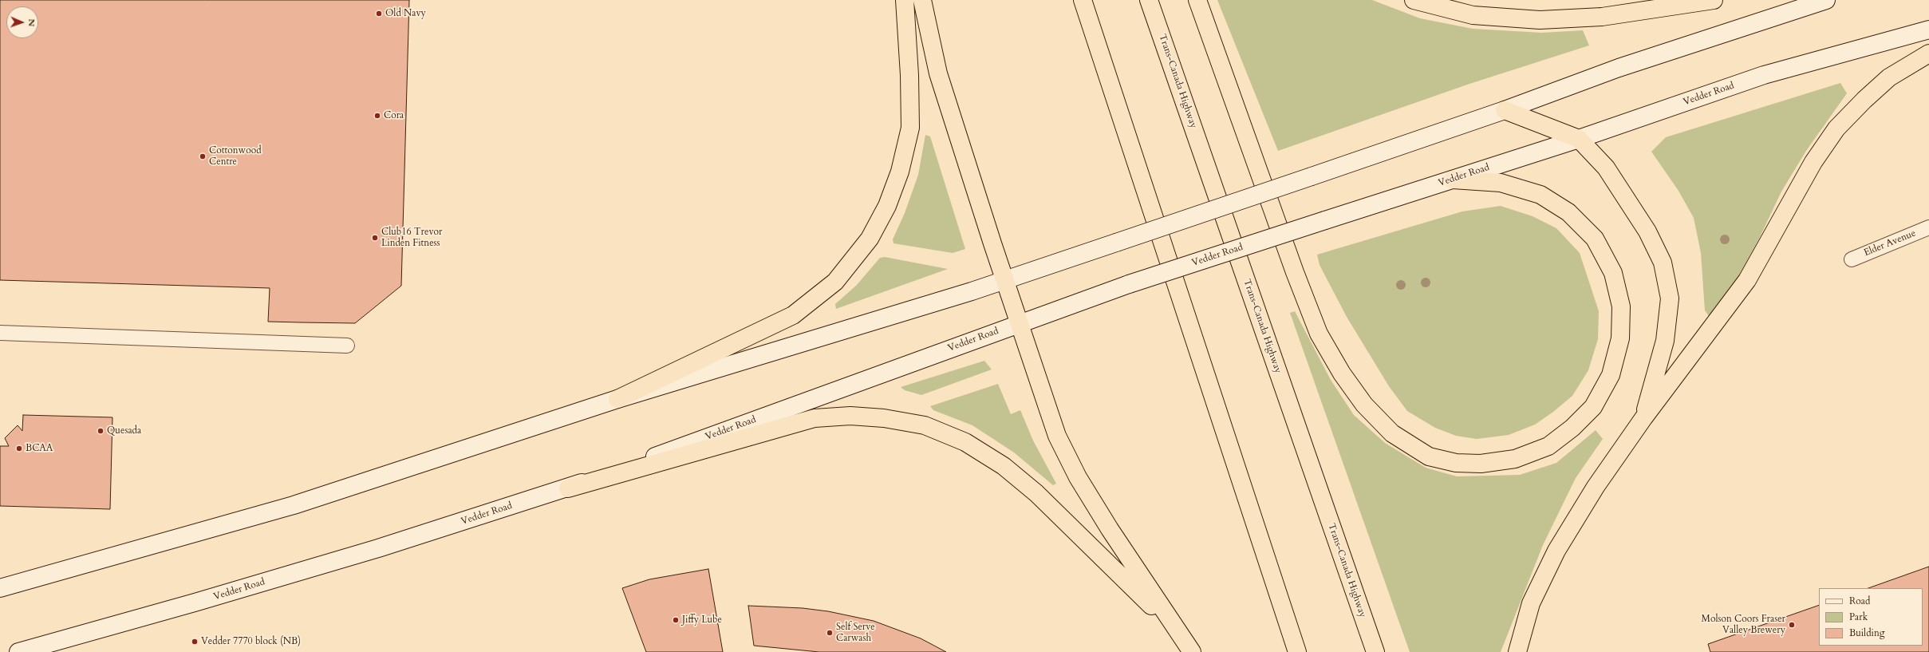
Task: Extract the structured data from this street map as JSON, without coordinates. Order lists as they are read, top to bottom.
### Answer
{
  "streets": {
    "highway": ["Trans-Canada Highway"],
    "main road": ["Vedder Road"],
    "lane": ["Elder Avenue"]
  },
  "places": [
    "Old Navy",
    "Cora",
    "Cottonwood Centre",
    "Club16 Trevor Linden Fitness",
    "Quesada",
    "BCAA",
    "Jiffy Lube",
    "Molson Coors Fraser Valley Brewery",
    "Self Serve Carwash",
    "Vedder 7770 block (NB)"
  ],
  "legend": ["Road", "Park", "Building"],
  "north": "right"
}
